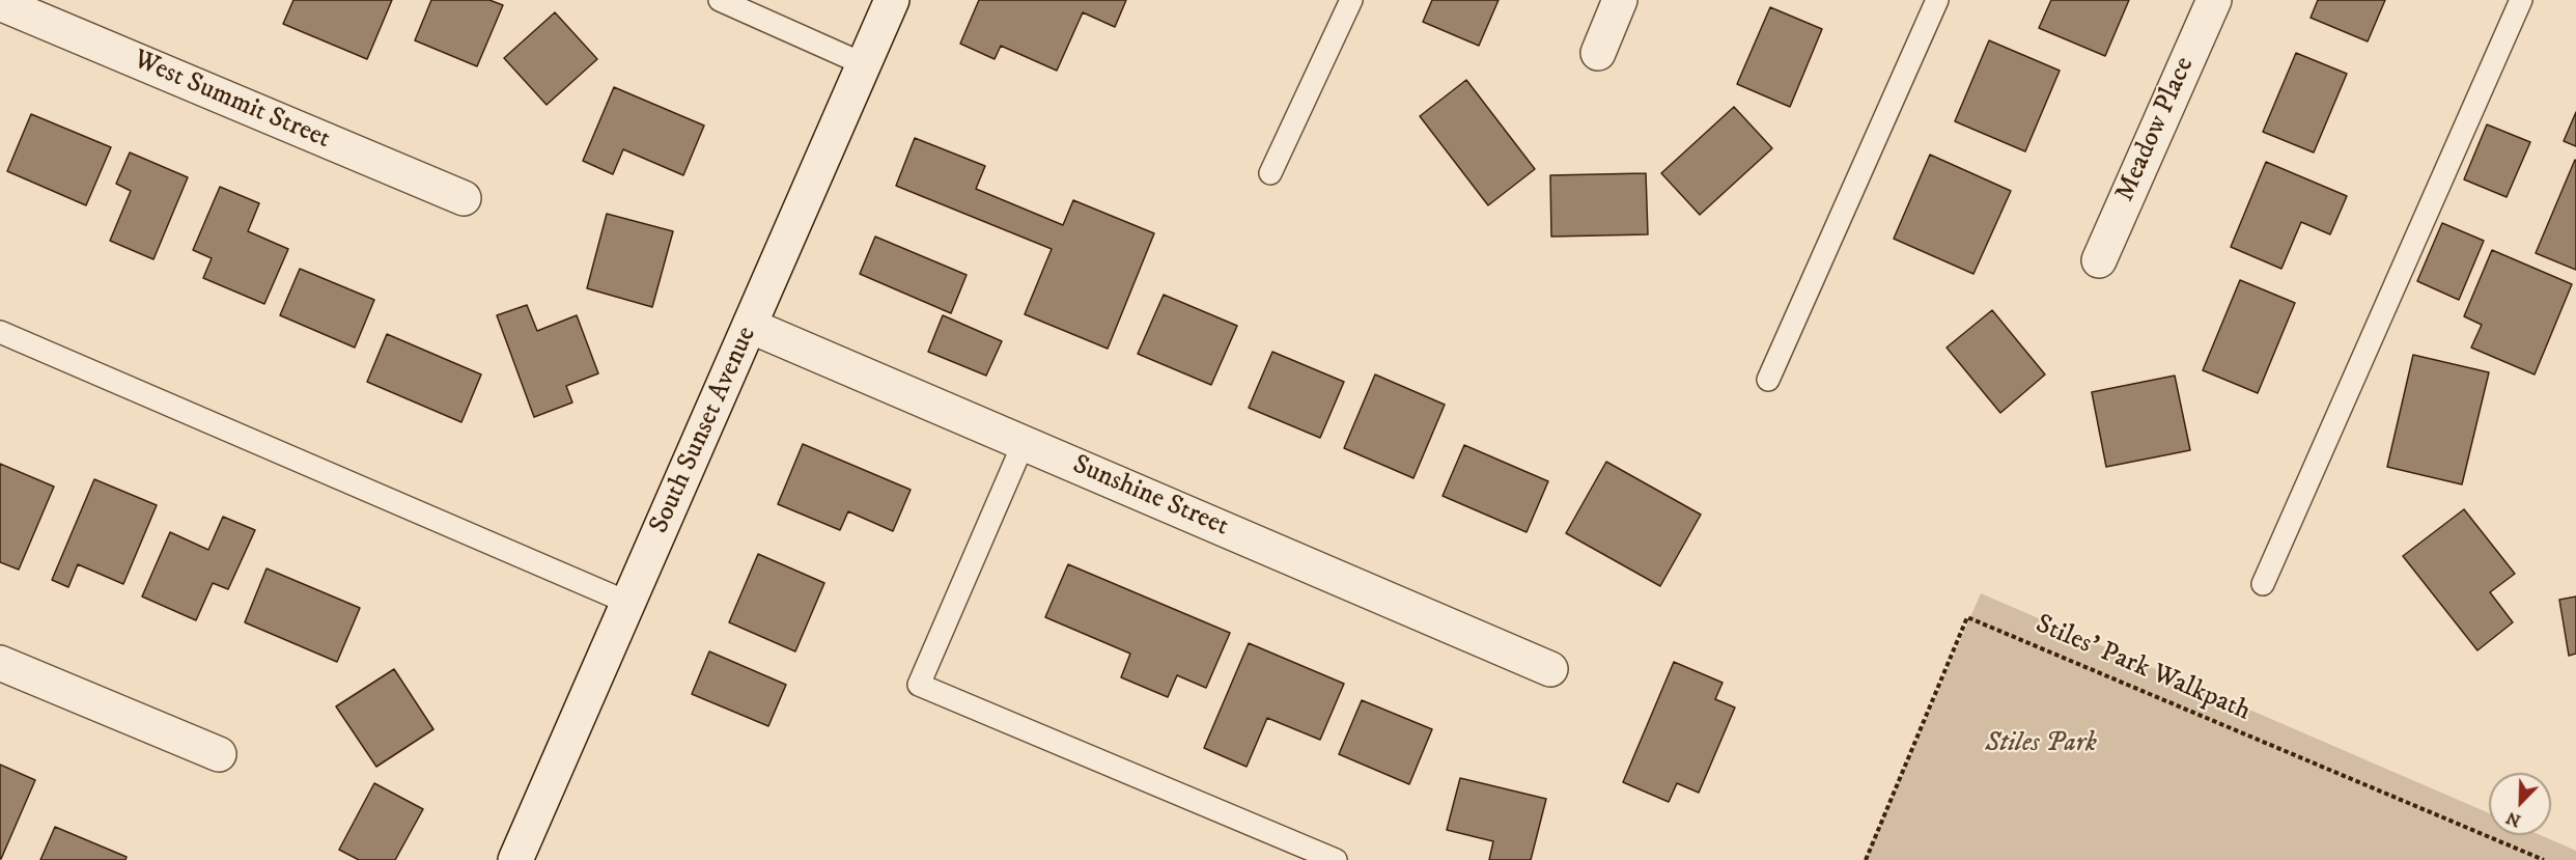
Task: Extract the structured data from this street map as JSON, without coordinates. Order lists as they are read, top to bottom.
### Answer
{
  "streets": {
    "street": [
      "West Summit Street",
      "Meadow Place",
      "South Sunset Avenue",
      "Sunshine Street"
    ],
    "path": ["Stiles' Park Walkpath"]
  },
  "crossings": [
    ["South Sunset Avenue", "Sunshine Street"]
  ],
  "parks": ["Stiles Park"],
  "north": "bottom left"
}
